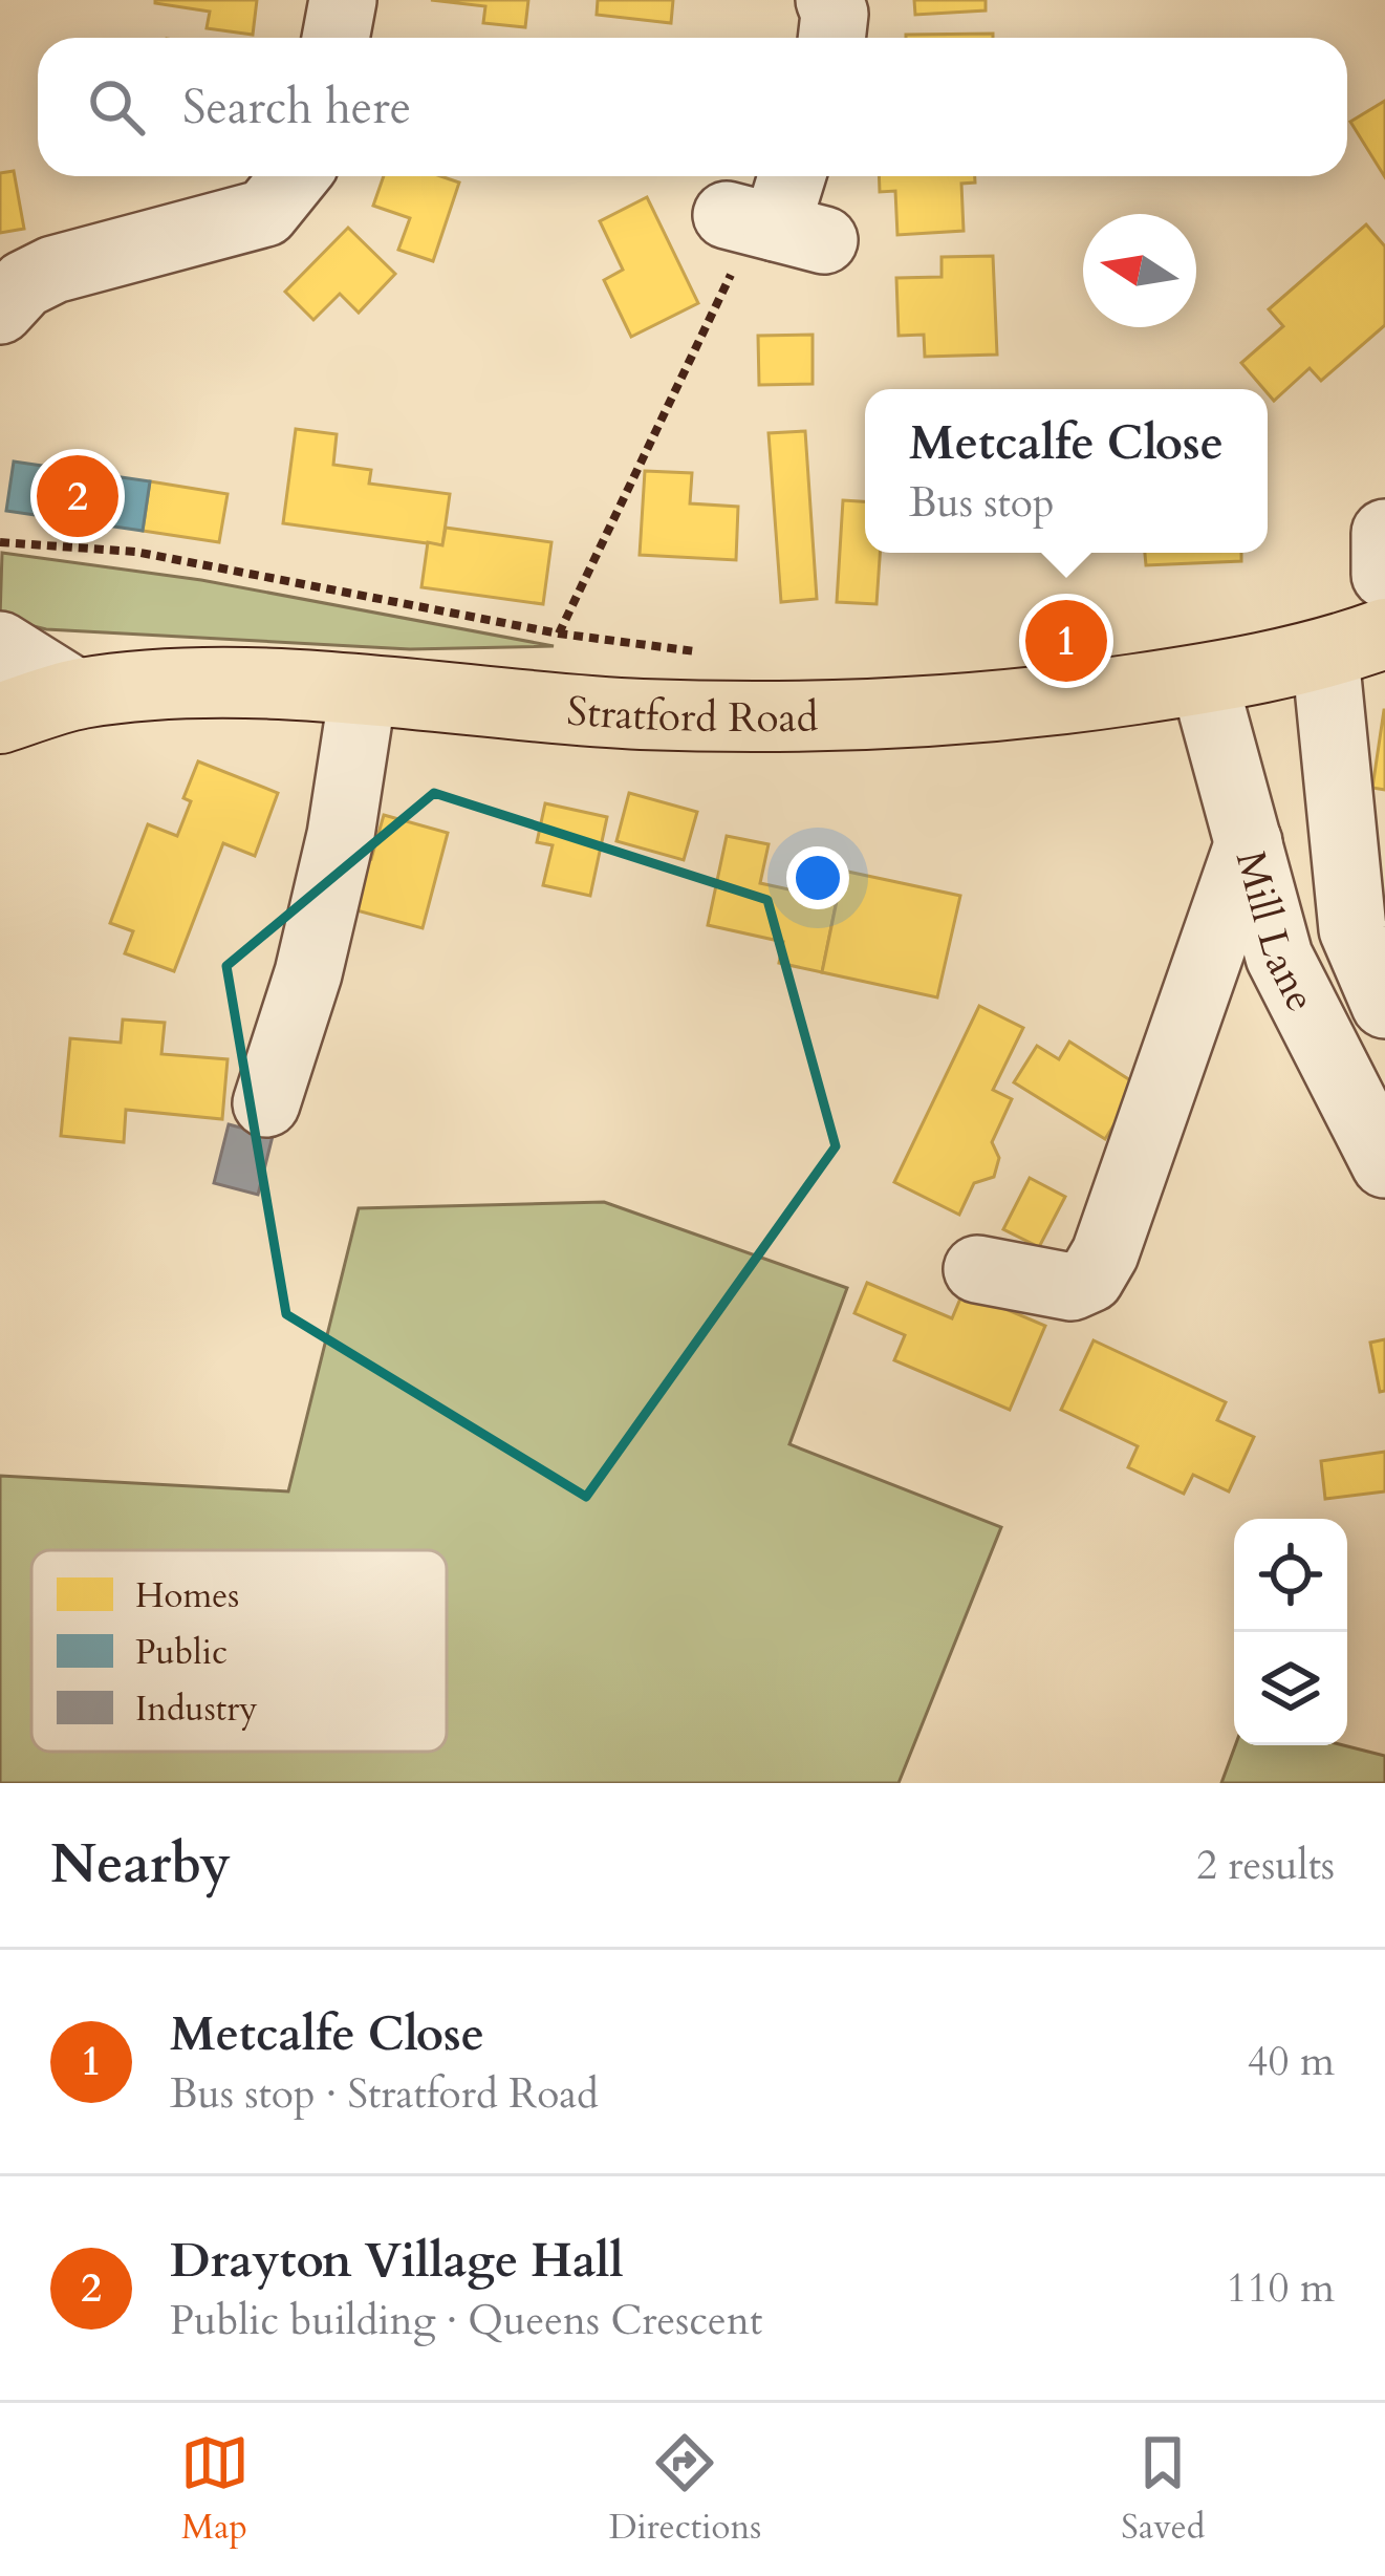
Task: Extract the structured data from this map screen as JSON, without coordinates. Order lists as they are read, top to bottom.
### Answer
{
  "streets": {
    "main road": ["Stratford Road"],
    "street": ["Mill Lane"]
  },
  "crossings": [
    ["Stratford Road", "Mill Lane"]
  ],
  "legend": ["Homes", "Public", "Industry"],
  "north": "left",
  "page": {
    "search": "Search here",
    "popup": ["Metcalfe Close", "Bus stop"],
    "pins": ["2", "1"],
    "heading": ["Nearby", "2 results"],
    "list": [
      {
        "mark": "1",
        "name": "Metcalfe Close",
        "note": "Bus stop · Stratford Road",
        "value": "40 m"
      },
      {
        "mark": "2",
        "name": "Drayton Village Hall",
        "note": "Public building · Queens Crescent",
        "value": "110 m"
      }
    ],
    "nav": ["Map", "Directions", "Saved"]
  }
}
